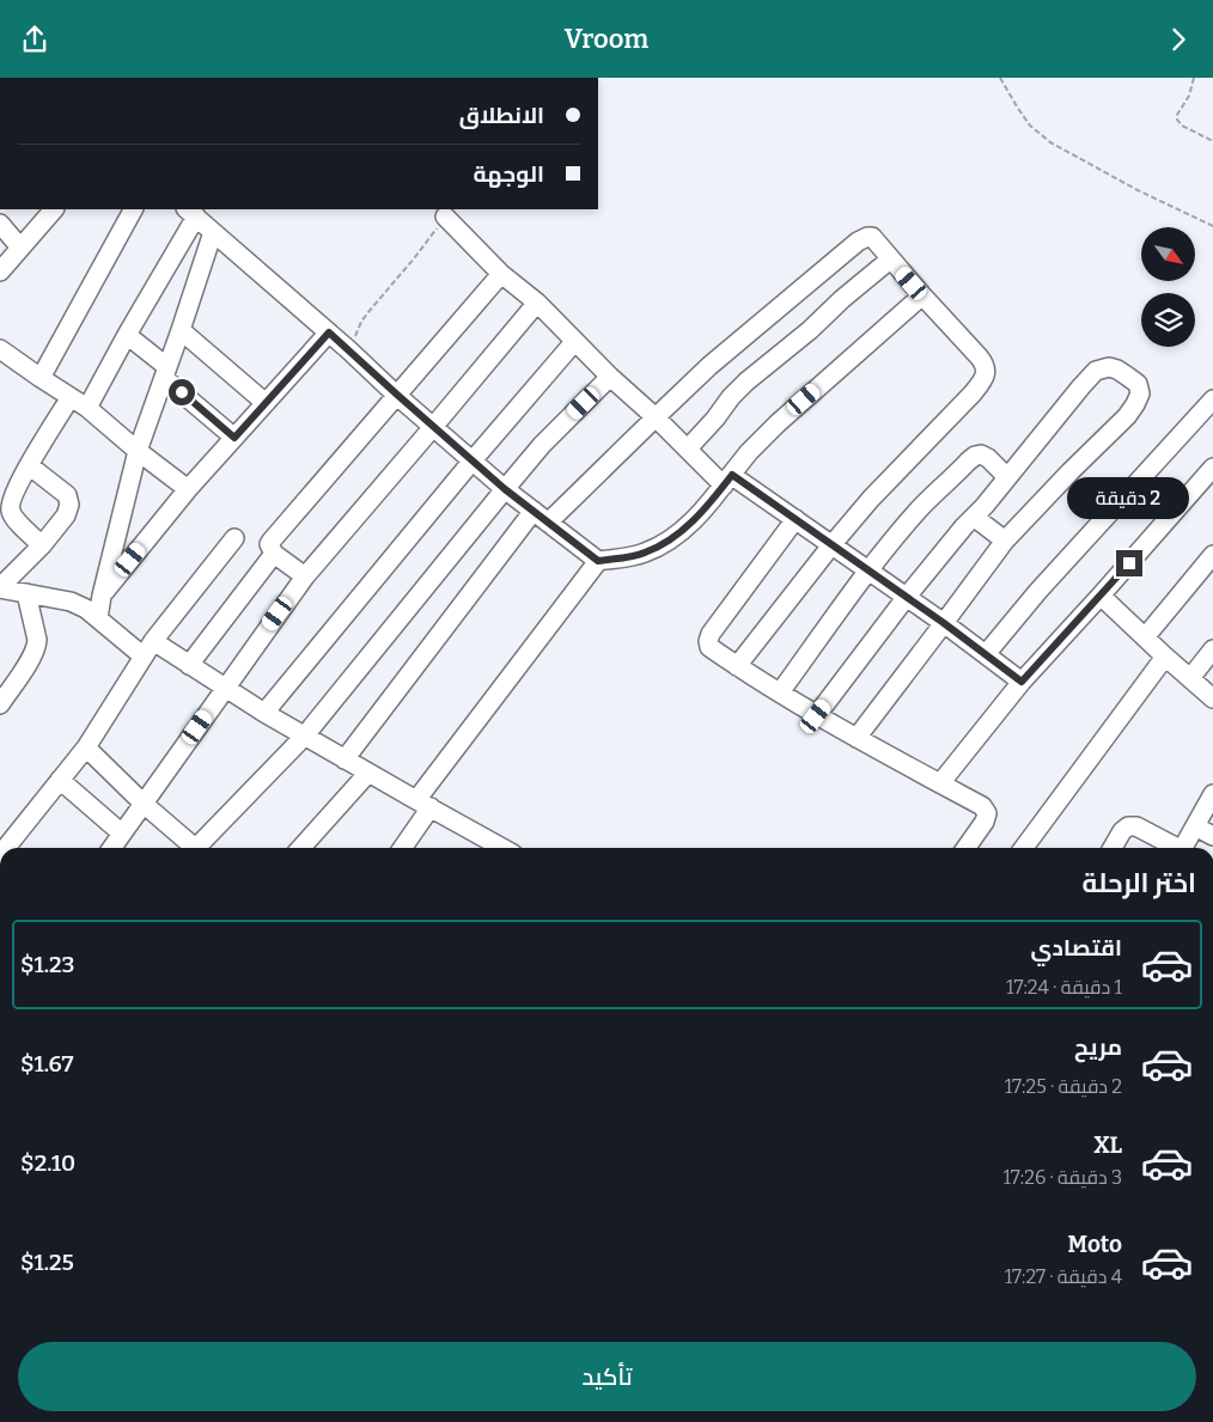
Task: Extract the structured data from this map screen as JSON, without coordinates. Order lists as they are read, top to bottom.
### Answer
{
  "north": "bottom right",
  "page": {
    "header": "Vroom",
    "banner": ["الانطلاق", "الوجهة"],
    "bubble": "2 دقيقة",
    "heading": "اختر الرحلة",
    "list": [
      {
        "name": "اقتصادي",
        "note": "1 دقيقة · 17:24",
        "value": "$1.23"
      },
      {
        "name": "مريح",
        "note": "2 دقيقة · 17:25",
        "value": "$1.67"
      },
      {
        "name": "XL",
        "note": "3 دقيقة · 17:26",
        "value": "$2.10"
      },
      {
        "name": "Moto",
        "note": "4 دقيقة · 17:27",
        "value": "$1.25"
      }
    ],
    "buttons": "تأكيد"
  }
}
